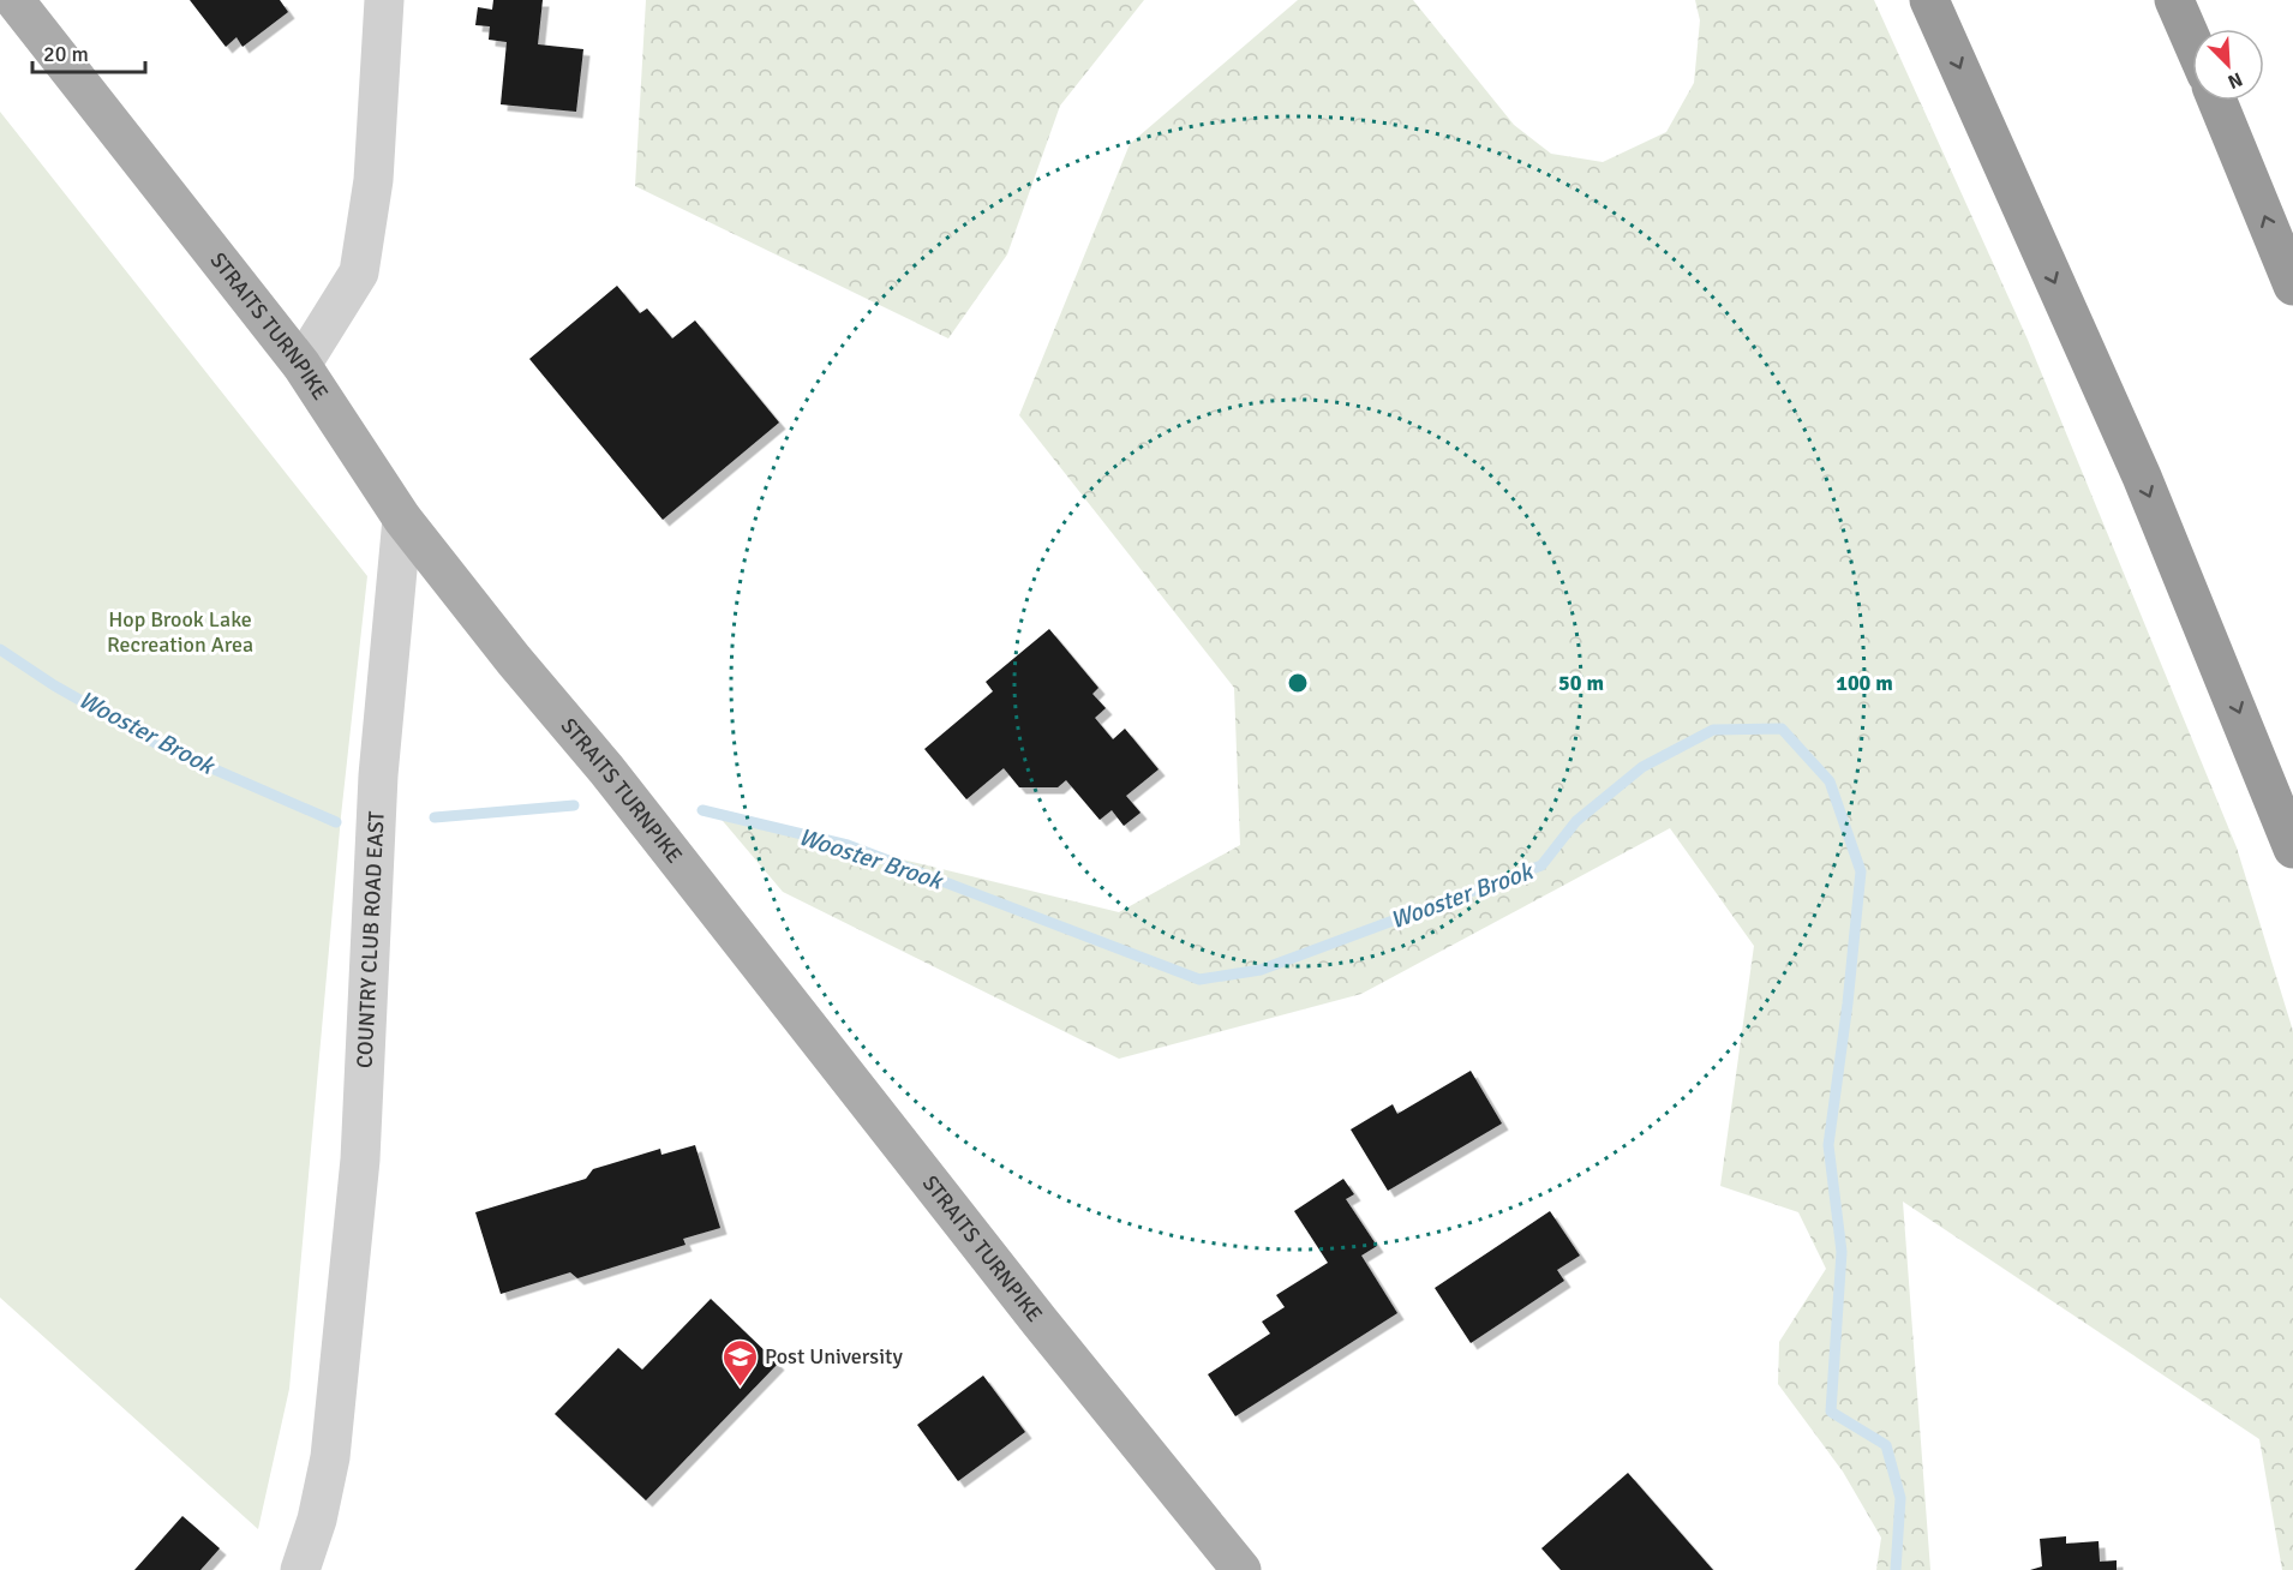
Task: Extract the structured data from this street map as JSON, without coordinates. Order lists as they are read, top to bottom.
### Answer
{
  "streets": {
    "main road": ["STRAITS TURNPIKE"],
    "street": ["COUNTRY CLUB ROAD EAST"]
  },
  "crossings": [
    ["STRAITS TURNPIKE", "COUNTRY CLUB ROAD EAST"]
  ],
  "water": ["Wooster Brook"],
  "parks": ["Hop Brook Lake Recreation Area"],
  "places": {
    "school or university": ["Post University"]
  },
  "scale_bar": "20 m",
  "north": "bottom right",
  "rings": ["50 m", "100 m"]
}
